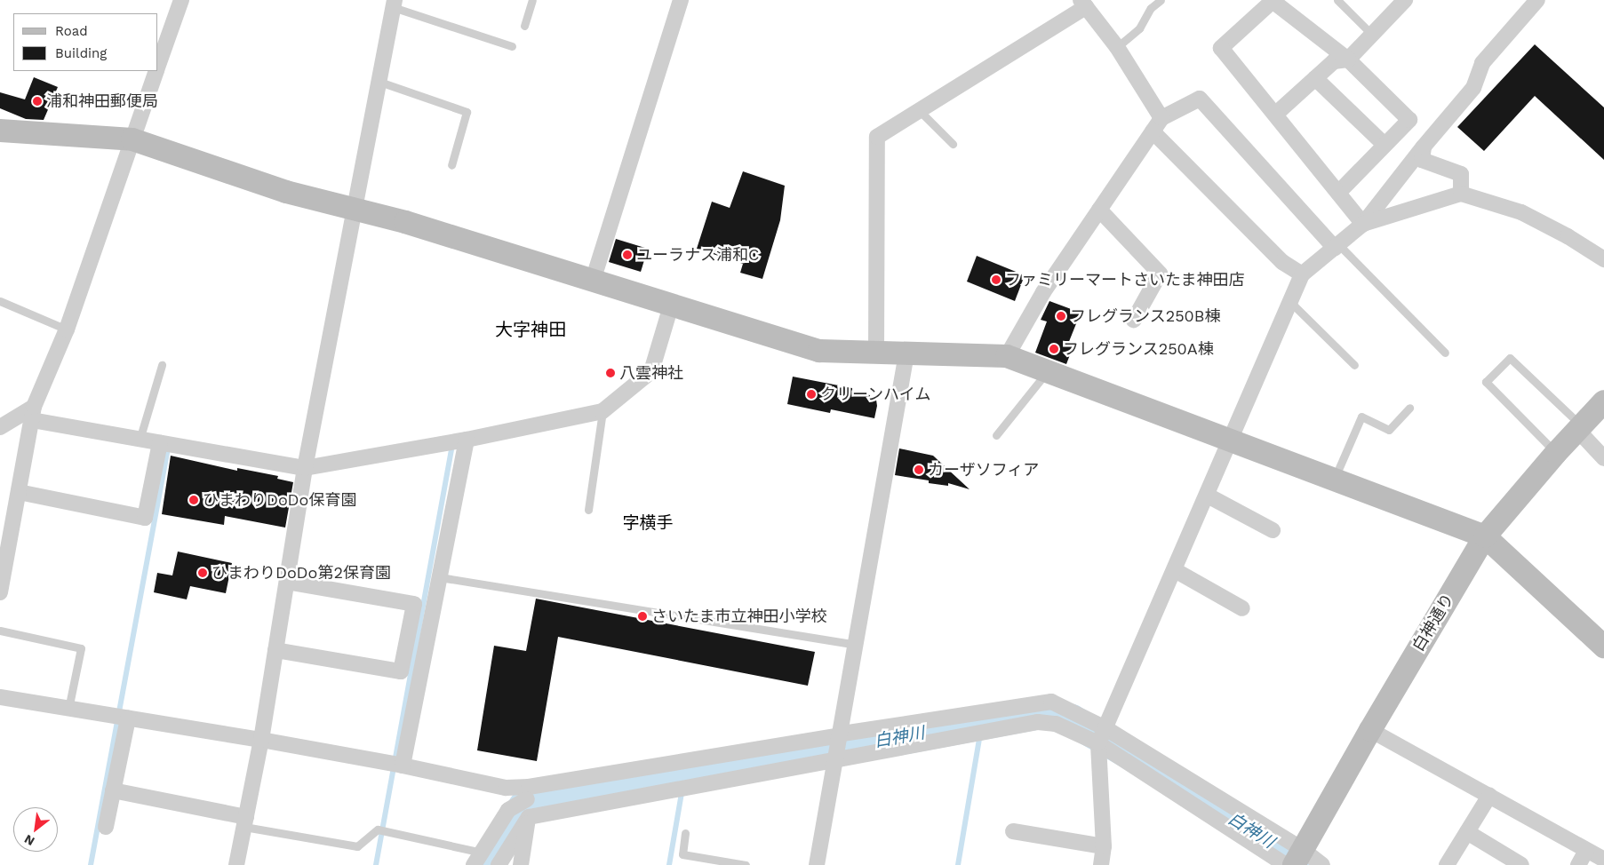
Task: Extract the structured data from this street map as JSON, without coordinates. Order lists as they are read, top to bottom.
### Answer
{
  "streets": {
    "street": ["白神通り"]
  },
  "districts": ["大字神田", "字横手"],
  "water": ["白神川"],
  "places": [
    "浦和神田郵便局",
    "ユーラナス浦和C",
    "ファミリーマートさいたま神田店",
    "フレグランス250B棟",
    "フレグランス250A棟",
    "八雲神社",
    "クリーンハイム",
    "カーザソフィア",
    "ひまわりDoDo保育園",
    "ひまわりDoDo第2保育園",
    "さいたま市立神田小学校"
  ],
  "legend": ["Road", "Building"],
  "north": "bottom left"
}
